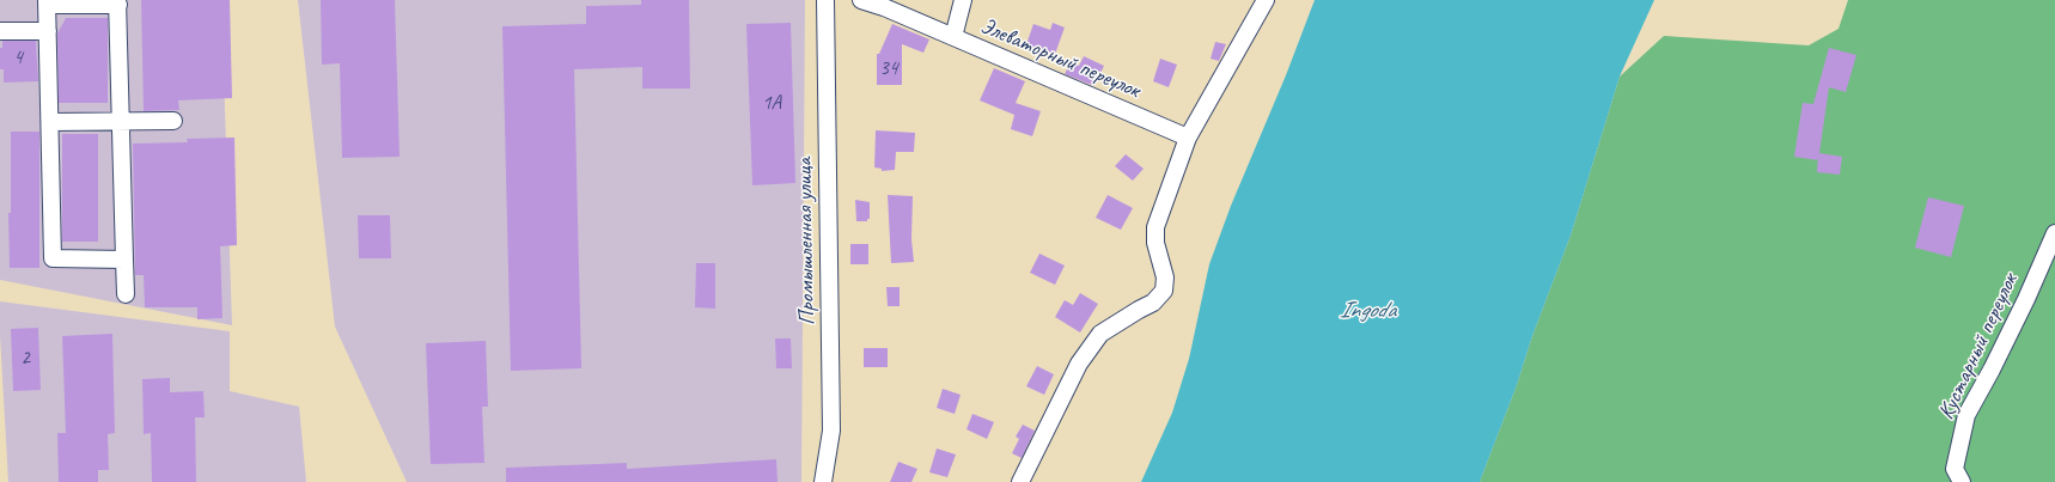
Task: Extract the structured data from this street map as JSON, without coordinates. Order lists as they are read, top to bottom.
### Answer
{
  "streets": {
    "street": ["Элеваторный переулок", "Промышленная улица", "Кустарный переулок"]
  },
  "water": ["Ingoda"],
  "house_numbers": [
    "4",
    "34",
    "1А",
    "2"
  ]
}
